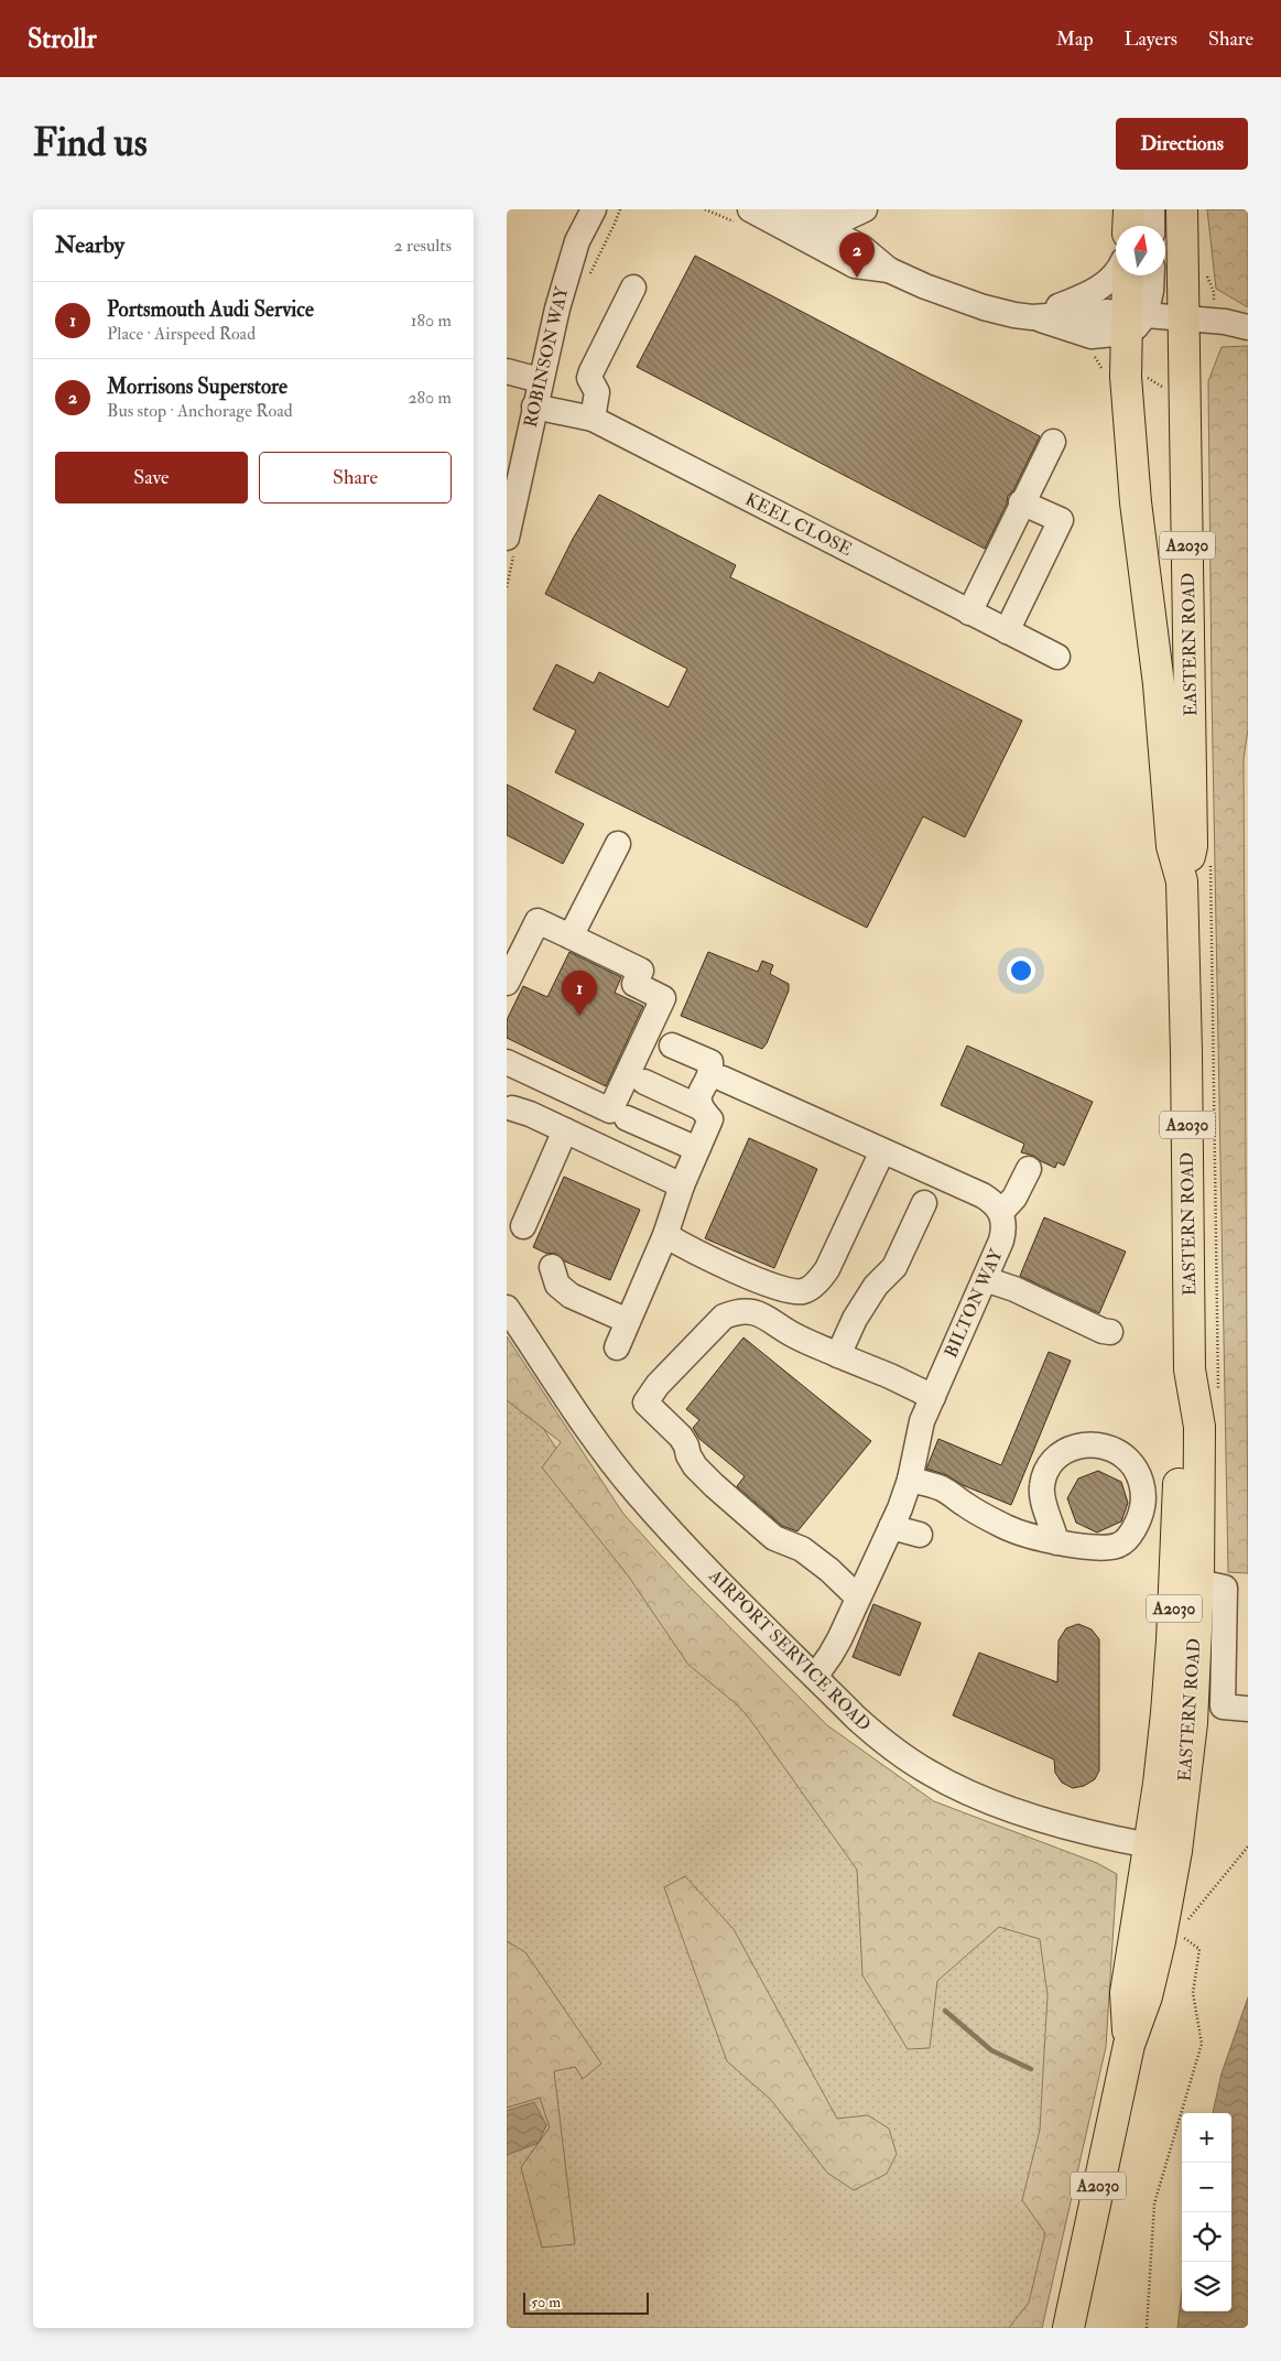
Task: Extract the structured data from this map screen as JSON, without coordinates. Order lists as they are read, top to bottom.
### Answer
{
  "streets": {
    "main road": ["A2030", "EASTERN ROAD"],
    "street": [
      "ROBINSON WAY",
      "KEEL CLOSE",
      "BILTON WAY",
      "AIRPORT SERVICE ROAD"
    ]
  },
  "crossings": [
    ["ROBINSON WAY", "KEEL CLOSE"],
    ["EASTERN ROAD", "AIRPORT SERVICE ROAD"],
    ["BILTON WAY", "AIRPORT SERVICE ROAD"]
  ],
  "scale_bar": "50 m",
  "north": "top",
  "page": {
    "header": "Strollr",
    "nav": ["Map", "Layers", "Share"],
    "buttons": [
      "Directions",
      ["Save", "Share"]
    ],
    "title": "Find us",
    "heading": ["Nearby", "2 results"],
    "pins": ["2", "1"],
    "list": [
      {
        "mark": "1",
        "name": "Portsmouth Audi Service",
        "note": "Place · Airspeed Road",
        "value": "180 m"
      },
      {
        "mark": "2",
        "name": "Morrisons Superstore",
        "note": "Bus stop · Anchorage Road",
        "value": "280 m"
      }
    ],
    "map_buttons": ["+", "−"],
    "scale": "50 m"
  }
}
